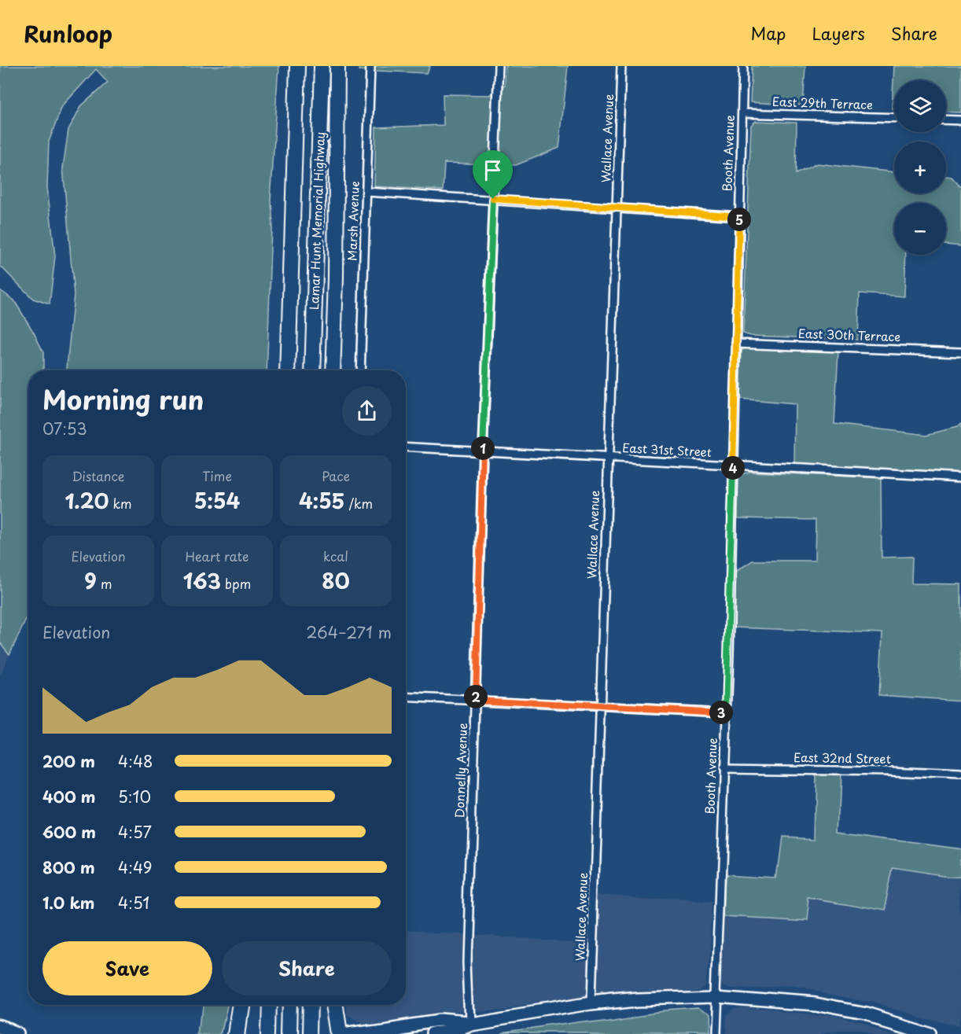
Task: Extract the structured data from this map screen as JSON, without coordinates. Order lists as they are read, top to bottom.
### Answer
{
  "streets": {
    "highway": ["Lamar Hunt Memorial Highway"],
    "street": [
      "East 29th Terrace",
      "Wallace Avenue",
      "Booth Avenue",
      "Marsh Avenue",
      "East 30th Terrace",
      "East 31st Street",
      "East 32nd Street",
      "Donnelly Avenue"
    ]
  },
  "crossings": [
    ["East 29th Terrace", "Booth Avenue"],
    ["Wallace Avenue", "East 31st Street"],
    ["Booth Avenue", "East 30th Terrace"],
    ["Booth Avenue", "East 31st Street"],
    ["Booth Avenue", "East 32nd Street"],
    ["East 31st Street", "Donnelly Avenue"]
  ],
  "page": {
    "header": "Runloop",
    "nav": ["Map", "Layers", "Share"],
    "map_buttons": ["+", "−"],
    "pins": [
      "5",
      "1",
      "4",
      "2",
      "3"
    ],
    "heading": ["Morning run", "07:53"],
    "stats": [
      ["Distance", "1.20 km"],
      ["Time", "5:54"],
      ["Pace", "4:55 /km"],
      ["Elevation", "9 m"],
      ["Heart rate", "163 bpm"],
      ["kcal", "80"]
    ],
    "chart": ["Elevation", "264–271 m"],
    "list": [
      {
        "name": "200 m",
        "note": "4:48"
      },
      {
        "name": "400 m",
        "note": "5:10"
      },
      {
        "name": "600 m",
        "note": "4:57"
      },
      {
        "name": "800 m",
        "note": "4:49"
      },
      {
        "name": "1.0 km",
        "note": "4:51"
      }
    ],
    "buttons": ["Save", "Share"]
  }
}
